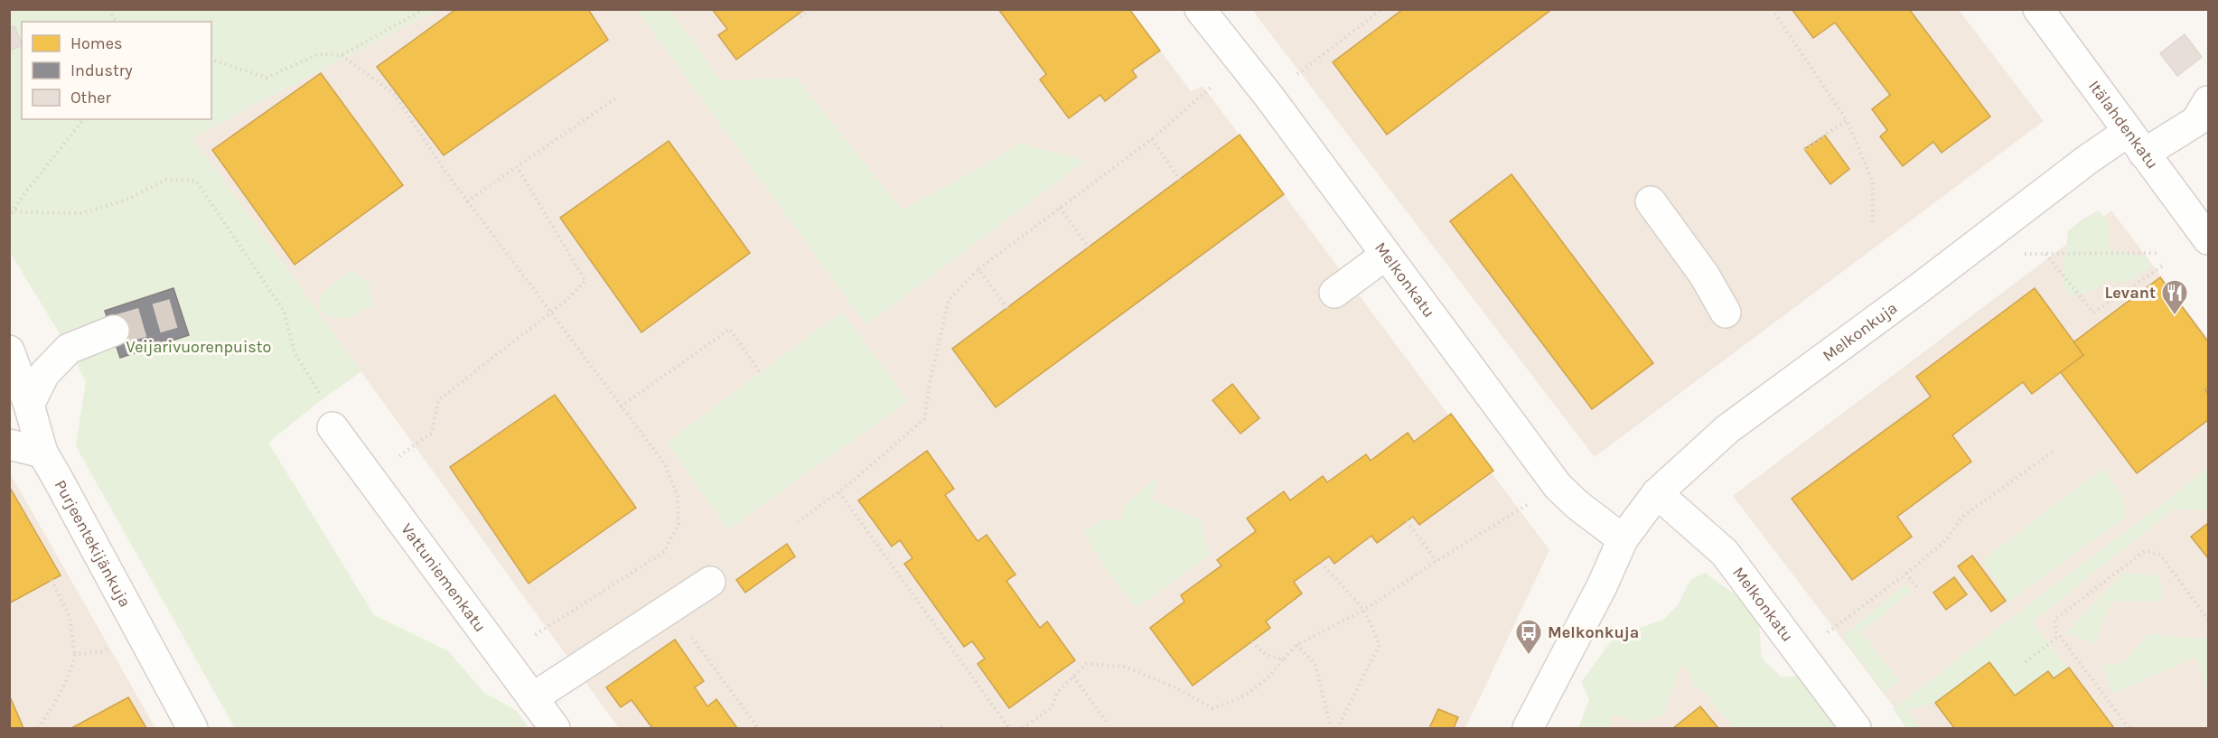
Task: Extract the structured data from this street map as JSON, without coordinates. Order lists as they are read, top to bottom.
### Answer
{
  "streets": {
    "street": [
      "Itälahdenkatu",
      "Melkonkatu",
      "Melkonkuja",
      "Purjeentekijänkuja",
      "Vattuniemenkatu"
    ]
  },
  "crossings": [
    ["Itälahdenkatu", "Melkonkuja"],
    ["Melkonkatu", "Melkonkuja"]
  ],
  "parks": ["Veijarivuorenpuisto"],
  "places": {
    "restaurant": ["Levant"],
    "bus stop": ["Melkonkuja"]
  },
  "legend": ["Homes", "Industry", "Other"]
}
